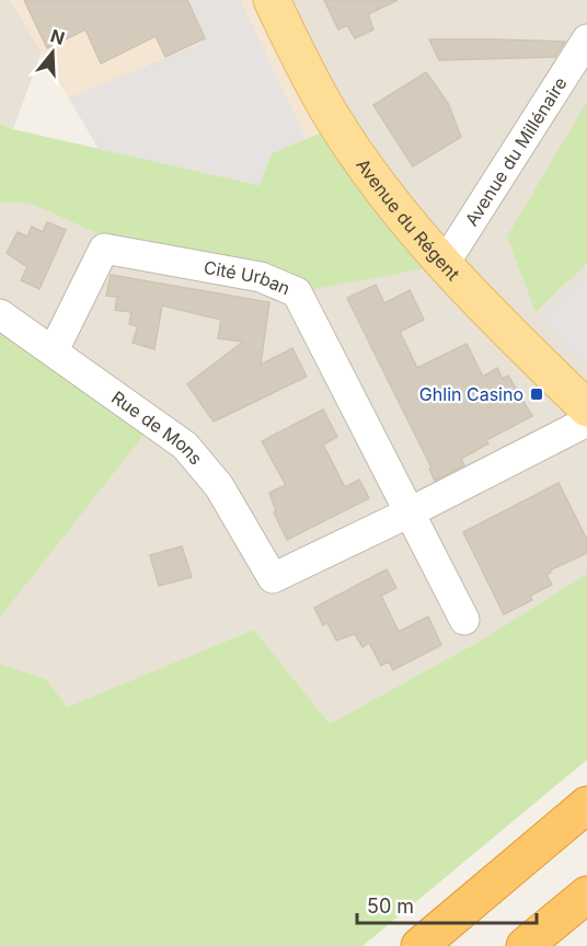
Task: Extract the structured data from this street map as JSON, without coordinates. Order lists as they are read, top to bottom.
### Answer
{
  "streets": {
    "main road": ["Avenue du Régent"],
    "street": ["Avenue du Millénaire", "Cité Urban", "Rue de Mons"]
  },
  "crossings": [
    ["Avenue du Millénaire", "Avenue du Régent"],
    ["Cité Urban", "Rue de Mons"]
  ],
  "places": {
    "transit": ["Ghlin Casino"]
  },
  "scale_bar": "50 m",
  "north": "top"
}
